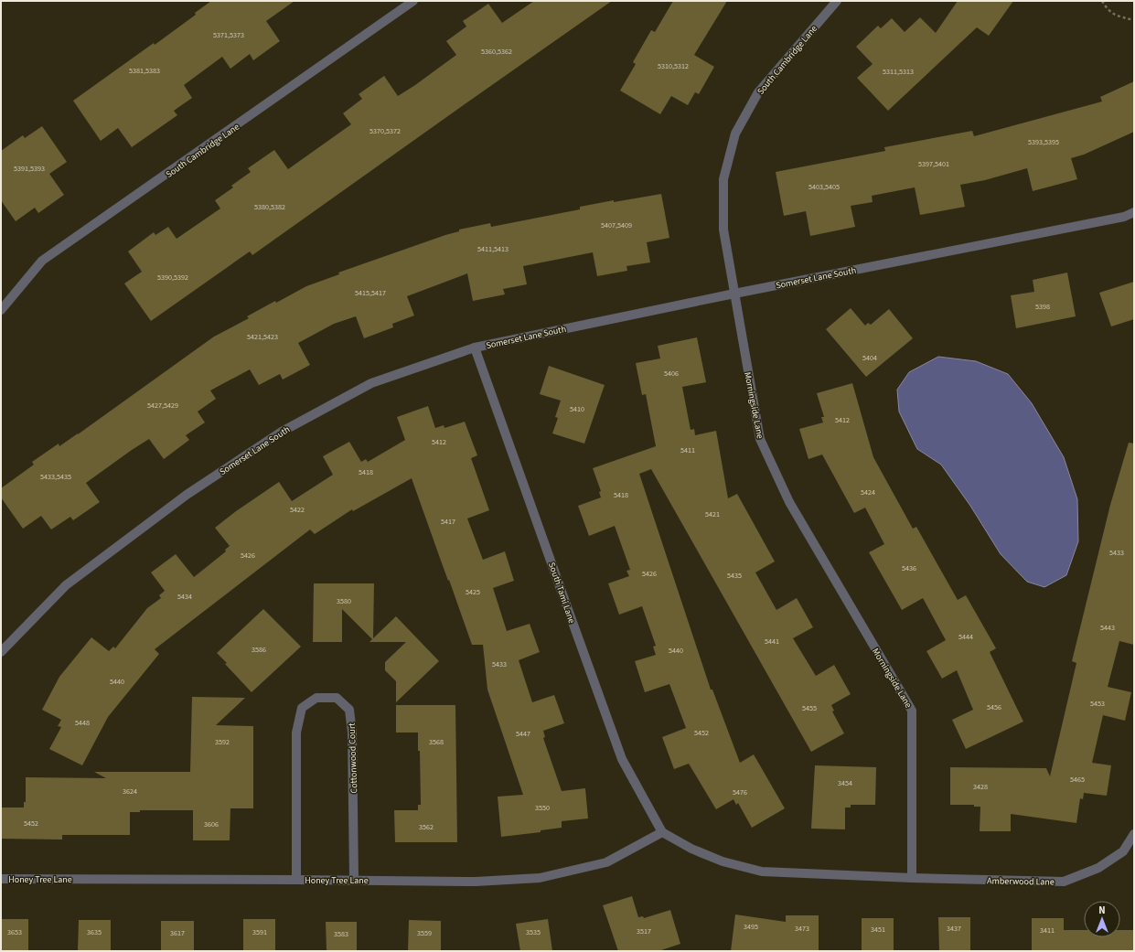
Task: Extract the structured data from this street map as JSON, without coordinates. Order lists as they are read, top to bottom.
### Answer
{
  "streets": {
    "street": [
      "South Cambridge Lane",
      "Somerset Lane South",
      "Morningside Lane",
      "South Tami Lane",
      "Cottonwood Court",
      "Honey Tree Lane",
      "Amberwood Lane"
    ]
  },
  "crossings": [
    ["South Cambridge Lane", "Somerset Lane South"],
    ["South Cambridge Lane", "Morningside Lane"],
    ["Somerset Lane South", "Morningside Lane"],
    ["Somerset Lane South", "South Tami Lane"],
    ["Morningside Lane", "Amberwood Lane"],
    ["South Tami Lane", "Honey Tree Lane"],
    ["Cottonwood Court", "Honey Tree Lane"]
  ],
  "house_numbers": [
    "5371,5373",
    "5360,5362",
    "5310,5312",
    "5381,5383",
    "5311,5313",
    "5370,5372",
    "5393,5395",
    "5397,5401",
    "5391,5393",
    "5403,5405",
    "5380,5382",
    "5407,5409",
    "5411,5413",
    "5390,5392",
    "5415,5417",
    "5398",
    "5421,5423",
    "5404",
    "5406",
    "5427,5429",
    "5410",
    "5412",
    "5412",
    "5411",
    "5418",
    "5433,5435",
    "5424",
    "5418",
    "5422",
    "5421",
    "5417",
    "5433",
    "5426",
    "5436",
    "5426",
    "5435",
    "5425",
    "5434",
    "3580",
    "5443",
    "5444",
    "5441",
    "3586",
    "5440",
    "5433",
    "5440",
    "5453",
    "5456",
    "5455",
    "5448",
    "5452",
    "5447",
    "3592",
    "3568",
    "5465",
    "3454",
    "3428",
    "3624",
    "5476",
    "3550",
    "5452",
    "3606",
    "3562",
    "3495",
    "3473",
    "3437",
    "3451",
    "3411",
    "3517",
    "3653",
    "3635",
    "3591",
    "3535",
    "3617",
    "3559",
    "3583"
  ],
  "north": "top"
}
